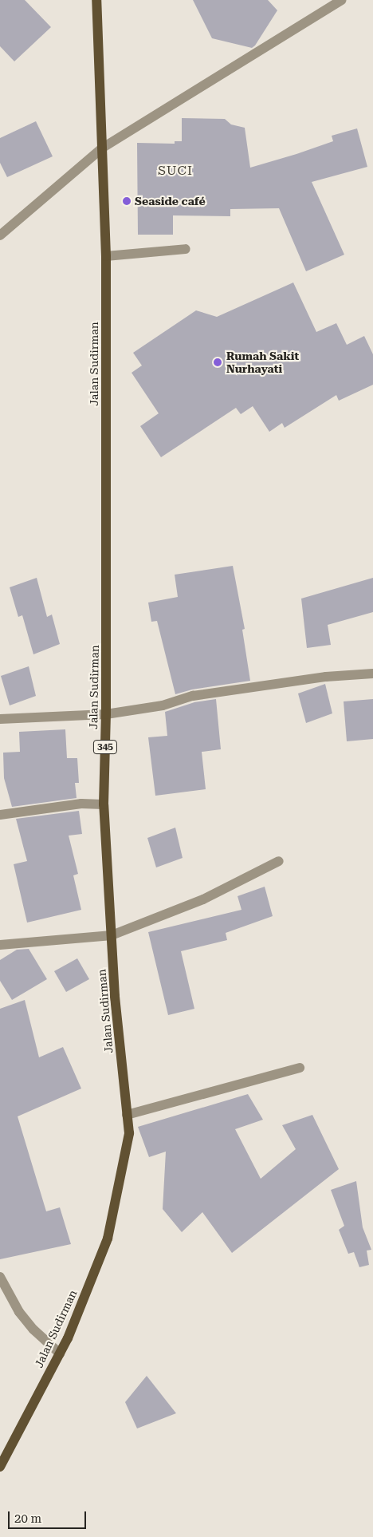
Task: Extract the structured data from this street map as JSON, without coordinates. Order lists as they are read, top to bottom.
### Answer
{
  "streets": {
    "main road": ["Jalan Sudirman", "345"]
  },
  "districts": ["SUCI"],
  "places": ["Seaside café", "Rumah Sakit Nurhayati"],
  "scale_bar": "20 m"
}
